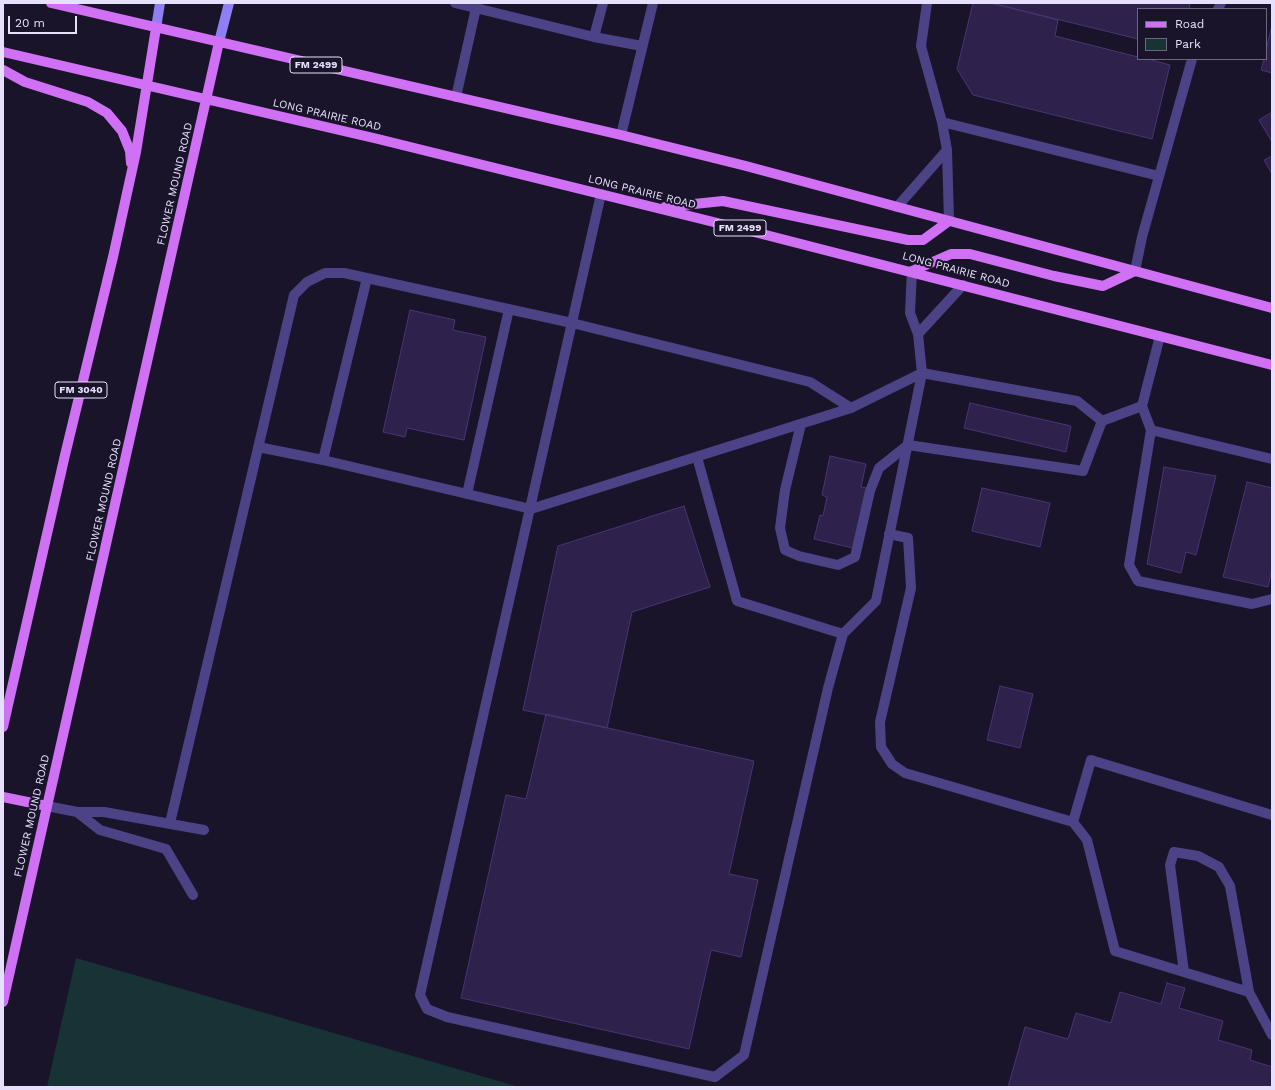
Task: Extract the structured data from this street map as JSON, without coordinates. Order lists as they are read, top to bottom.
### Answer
{
  "streets": {
    "main road": [
      "FM 2499",
      "LONG PRAIRIE ROAD",
      "FLOWER MOUND ROAD",
      "FM 3040"
    ]
  },
  "crossings": [
    ["FM 2499", "FLOWER MOUND ROAD"],
    ["FM 2499", "FM 3040"],
    ["LONG PRAIRIE ROAD", "FLOWER MOUND ROAD"],
    ["LONG PRAIRIE ROAD", "FM 3040"]
  ],
  "legend": ["Road", "Park"],
  "scale_bar": "20 m"
}
